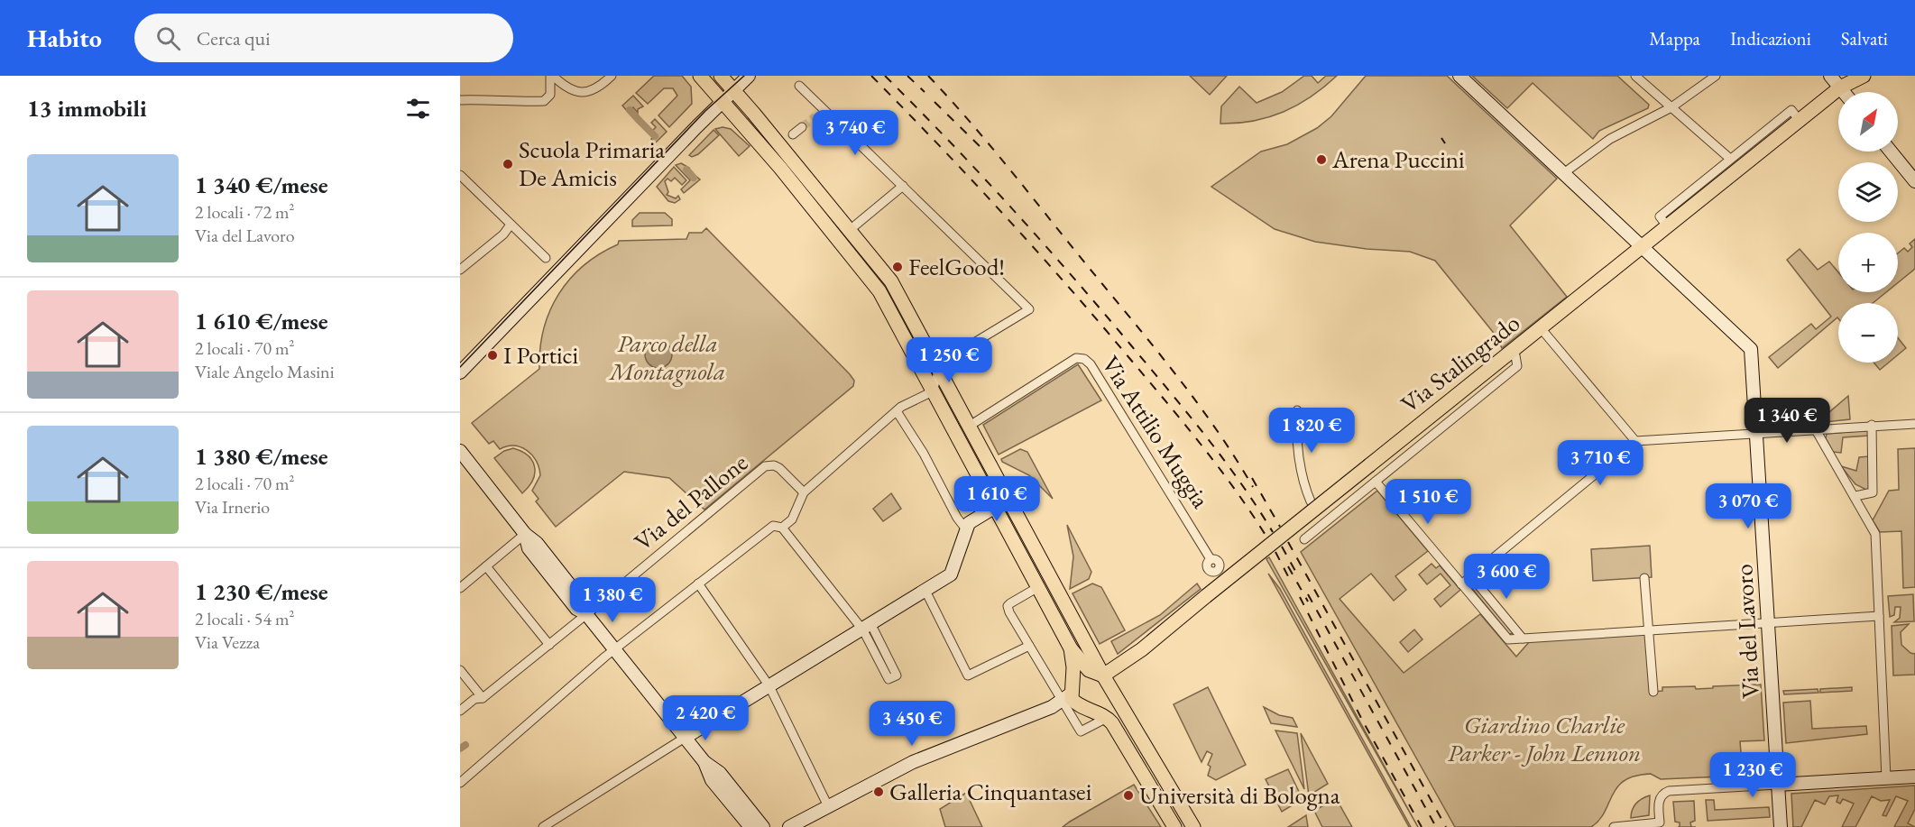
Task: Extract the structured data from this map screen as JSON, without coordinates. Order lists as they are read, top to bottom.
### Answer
{
  "streets": {
    "main road": ["Via Stalingrado"],
    "street": ["Via Attilio Muggia", "Via del Pallone", "Via del Lavoro"]
  },
  "crossings": [
    ["Via Stalingrado", "Via del Lavoro"]
  ],
  "parks": ["Parco della Montagnola", "Giardino Charlie Parker - John Lennon"],
  "places": [
    "Arena Puccini",
    "Scuola Primaria De Amicis",
    "FeelGood!",
    "I Portici",
    "Galleria Cinquantasei",
    "Università di Bologna"
  ],
  "north": "top right",
  "page": {
    "header": "Habito",
    "search": "Cerca qui",
    "nav": ["Mappa", "Indicazioni", "Salvati"],
    "heading": "13 immobili",
    "map_buttons": ["+", "−"],
    "price": [
      "3 740 €",
      "1 250 €",
      "1 340 €",
      "1 820 €",
      "3 710 €",
      "1 610 €",
      "1 510 €",
      "3 070 €",
      "3 600 €",
      "1 380 €",
      "2 420 €",
      "3 450 €",
      "1 230 €"
    ],
    "list": [
      {
        "name": "1 340 €/mese",
        "note": "2 locali · 72 m² · Via del Lavoro"
      },
      {
        "name": "1 610 €/mese",
        "note": "2 locali · 70 m² · Viale Angelo Masini"
      },
      {
        "name": "1 380 €/mese",
        "note": "2 locali · 70 m² · Via Irnerio"
      },
      {
        "name": "1 230 €/mese",
        "note": "2 locali · 54 m² · Via Vezza"
      }
    ]
  }
}
